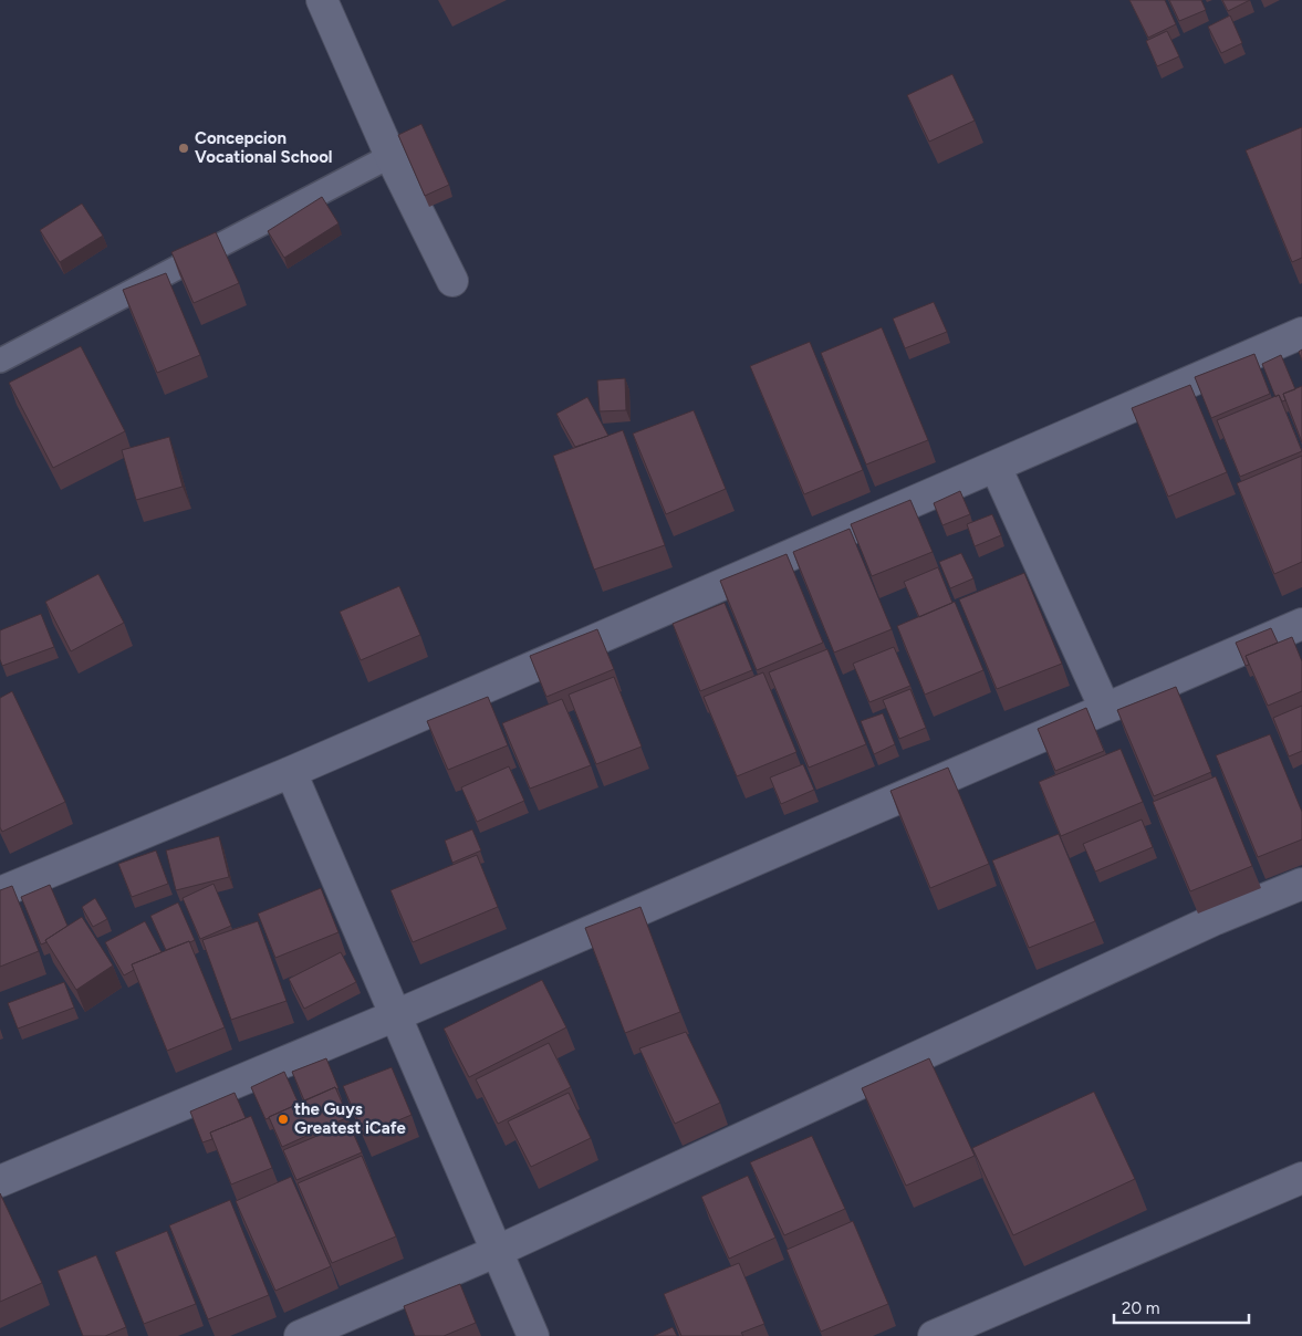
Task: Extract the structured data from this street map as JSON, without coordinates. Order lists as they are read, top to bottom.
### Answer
{
  "places": ["Concepcion Vocational School", "the Guys Greatest iCafe"],
  "scale_bar": "20 m"
}
